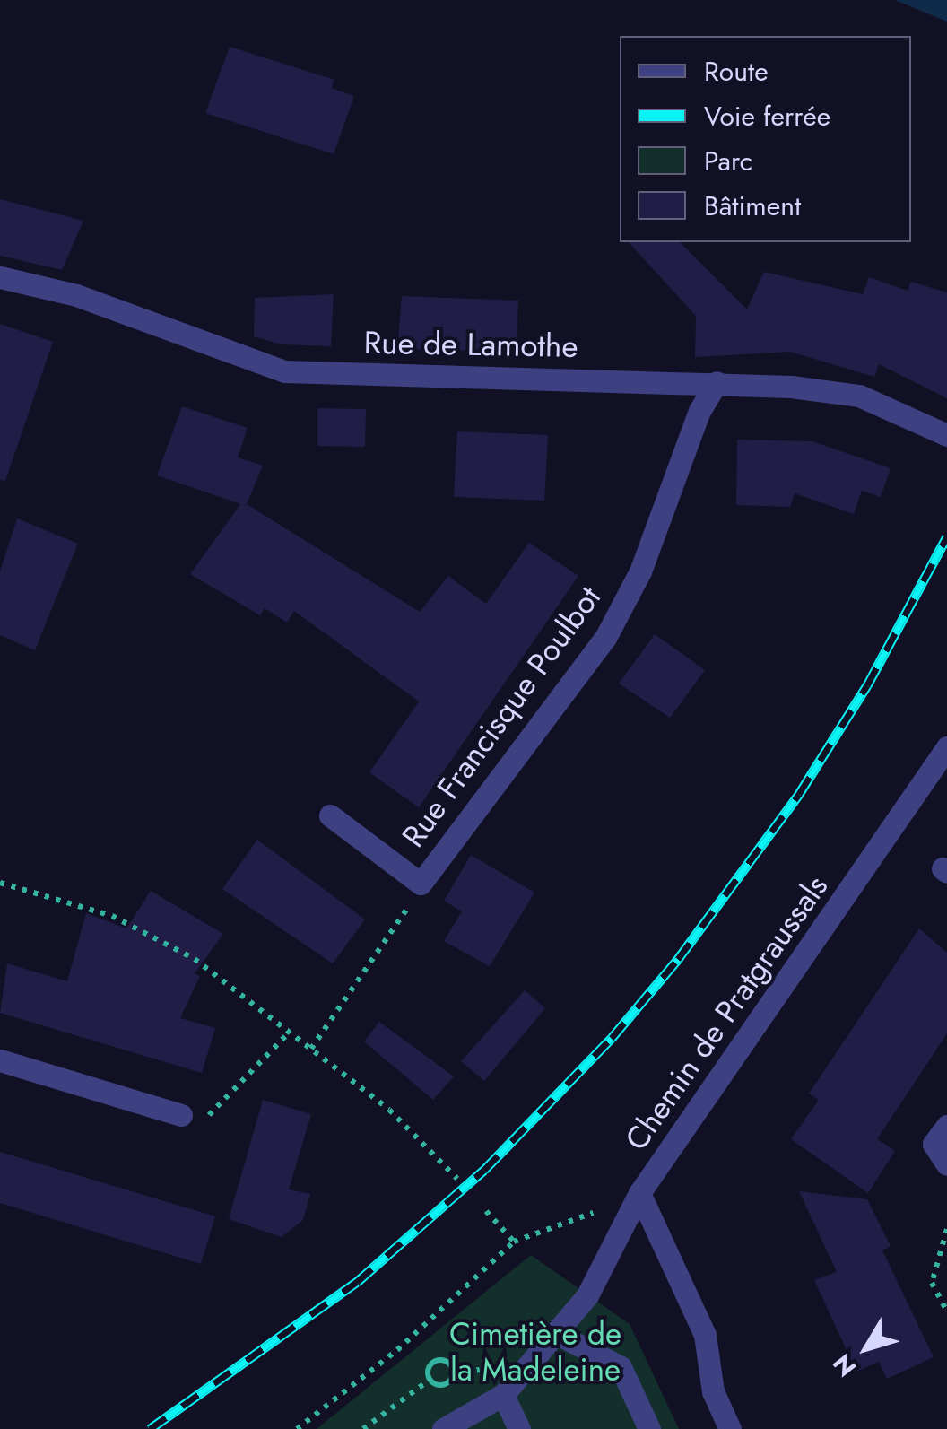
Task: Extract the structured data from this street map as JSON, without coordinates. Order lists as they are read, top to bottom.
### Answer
{
  "streets": {
    "street": ["Rue de Lamothe", "Rue Francisque Poulbot", "Chemin de Pratgraussals"]
  },
  "crossings": [
    ["Rue de Lamothe", "Rue Francisque Poulbot"]
  ],
  "parks": ["Cimetière de la Madeleine"],
  "legend": [
    "Route",
    "Voie ferrée",
    "Parc",
    "Bâtiment"
  ],
  "north": "bottom left"
}
